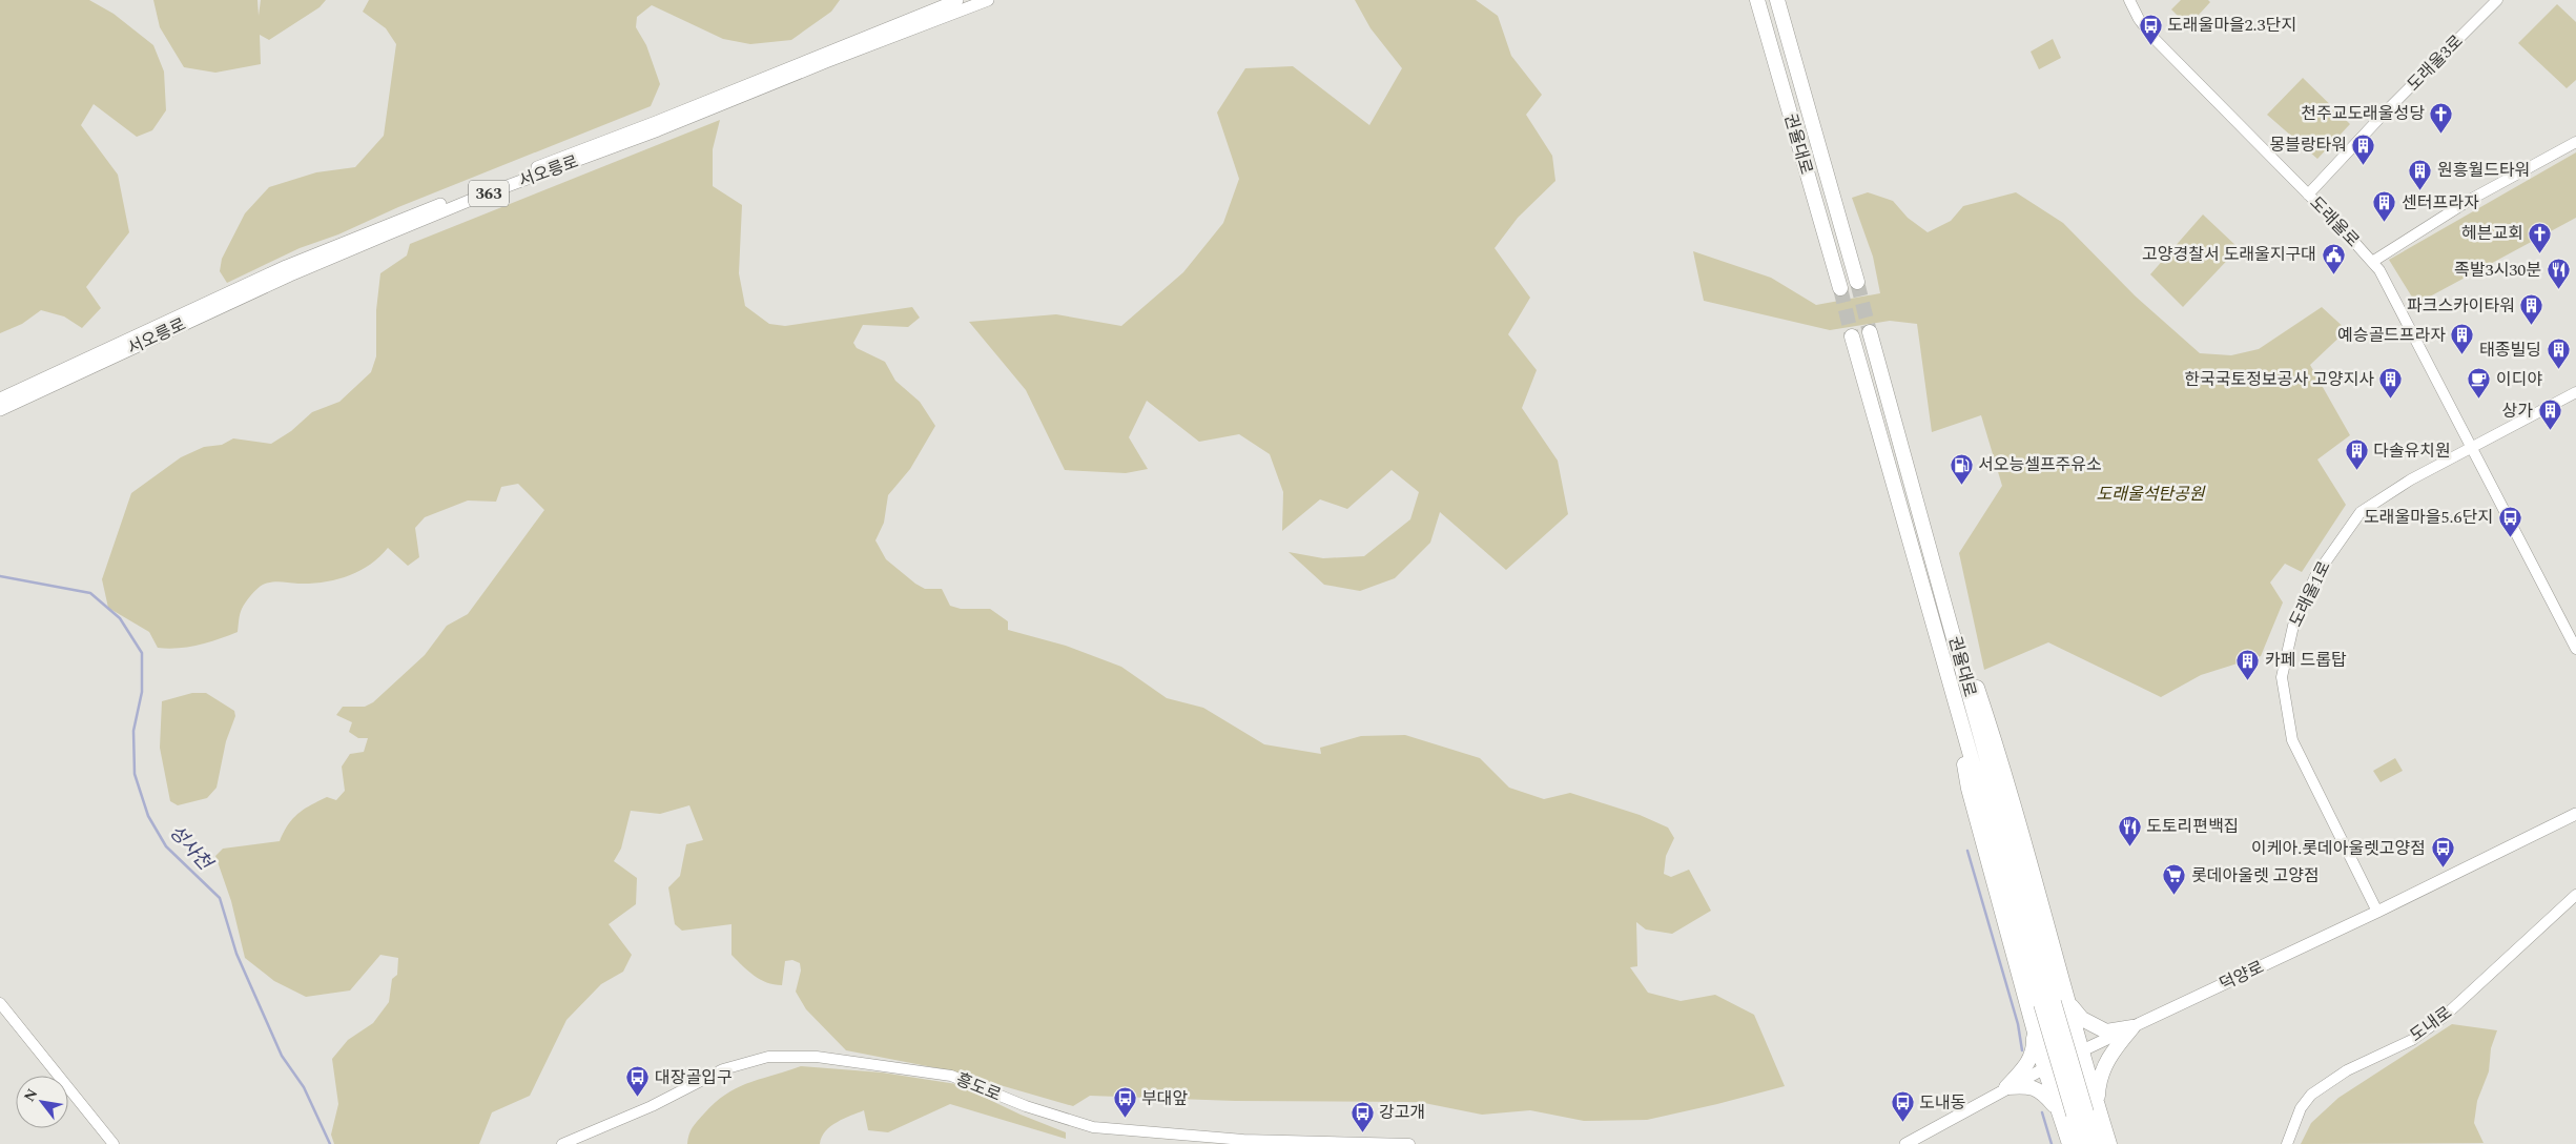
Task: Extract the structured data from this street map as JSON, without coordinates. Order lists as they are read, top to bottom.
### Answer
{
  "streets": {
    "highway": ["권율대로"],
    "main road": ["서오릉로", "363", "덕양로"],
    "street": [
      "도래울3로",
      "도래울로",
      "도래울1로",
      "도내로",
      "흥도로"
    ]
  },
  "crossings": [
    ["도래울3로", "도래울로"],
    ["도래울로", "도래울1로"],
    ["도래울1로", "덕양로"]
  ],
  "water": ["성사천"],
  "parks": ["도래울석탄공원"],
  "places": {
    "bus stop": [
      "도래울마을2.3단지",
      "도래울마을5.6단지",
      "이케아.롯데아울렛고양점",
      "대장골입구",
      "부대앞",
      "도내동",
      "강고개"
    ],
    "church": ["천주교도래울성당", "헤븐교회"],
    "building": [
      "몽블랑타워",
      "원흥월드타워",
      "센터프라자",
      "파크스카이타워",
      "예승골드프라자",
      "태종빌딩",
      "한국국토정보공사 고양지사",
      "상가",
      "다솔유치원",
      "카페 드롭탑"
    ],
    "public building": ["고양경찰서 도래울지구대"],
    "restaurant": ["족발3시30분", "도토리편백집"],
    "cafe": ["이디야"],
    "fuel station": ["서오능셀프주유소"],
    "supermarket": ["롯데아울렛 고양점"]
  },
  "north": "top left"
}
